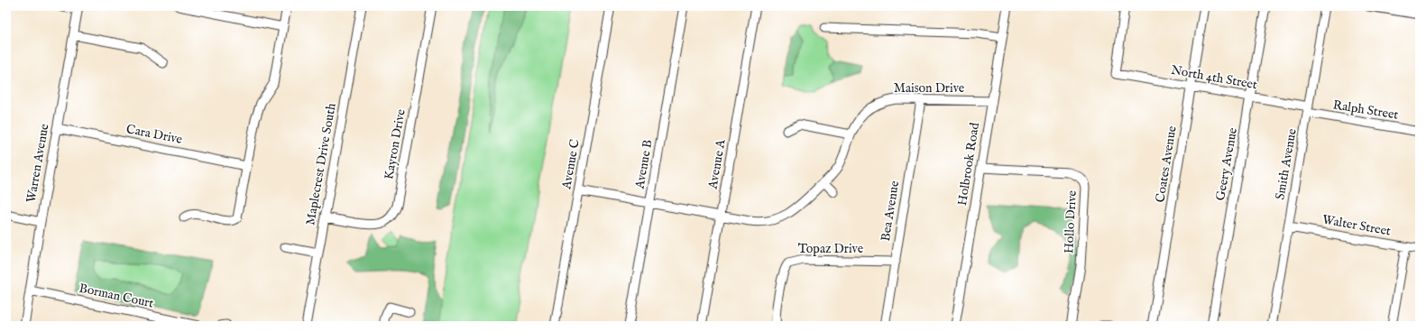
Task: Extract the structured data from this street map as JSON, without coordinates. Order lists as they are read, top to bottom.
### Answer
{
  "streets": {
    "street": [
      "North 4th Street",
      "Maison Drive",
      "Ralph Street",
      "Cara Drive",
      "Kayron Drive",
      "Warren Avenue",
      "Maplecrest Drive South",
      "Avenue C",
      "Avenue B",
      "Avenue A",
      "Holbrook Road",
      "Coates Avenue",
      "Geery Avenue",
      "Smith Avenue",
      "Bea Avenue",
      "Hollo Drive",
      "Walter Street",
      "Topaz Drive",
      "Borman Court"
    ]
  },
  "crossings": [
    ["North 4th Street", "Ralph Street"],
    ["North 4th Street", "Coates Avenue"],
    ["North 4th Street", "Geery Avenue"],
    ["North 4th Street", "Smith Avenue"],
    ["Maison Drive", "Avenue C"],
    ["Maison Drive", "Avenue B"],
    ["Maison Drive", "Avenue A"],
    ["Maison Drive", "Holbrook Road"],
    ["Maison Drive", "Bea Avenue"],
    ["Ralph Street", "Smith Avenue"],
    ["Cara Drive", "Warren Avenue"],
    ["Kayron Drive", "Maplecrest Drive South"],
    ["Warren Avenue", "Borman Court"],
    ["Holbrook Road", "Hollo Drive"],
    ["Smith Avenue", "Walter Street"],
    ["Bea Avenue", "Topaz Drive"]
  ]
}
